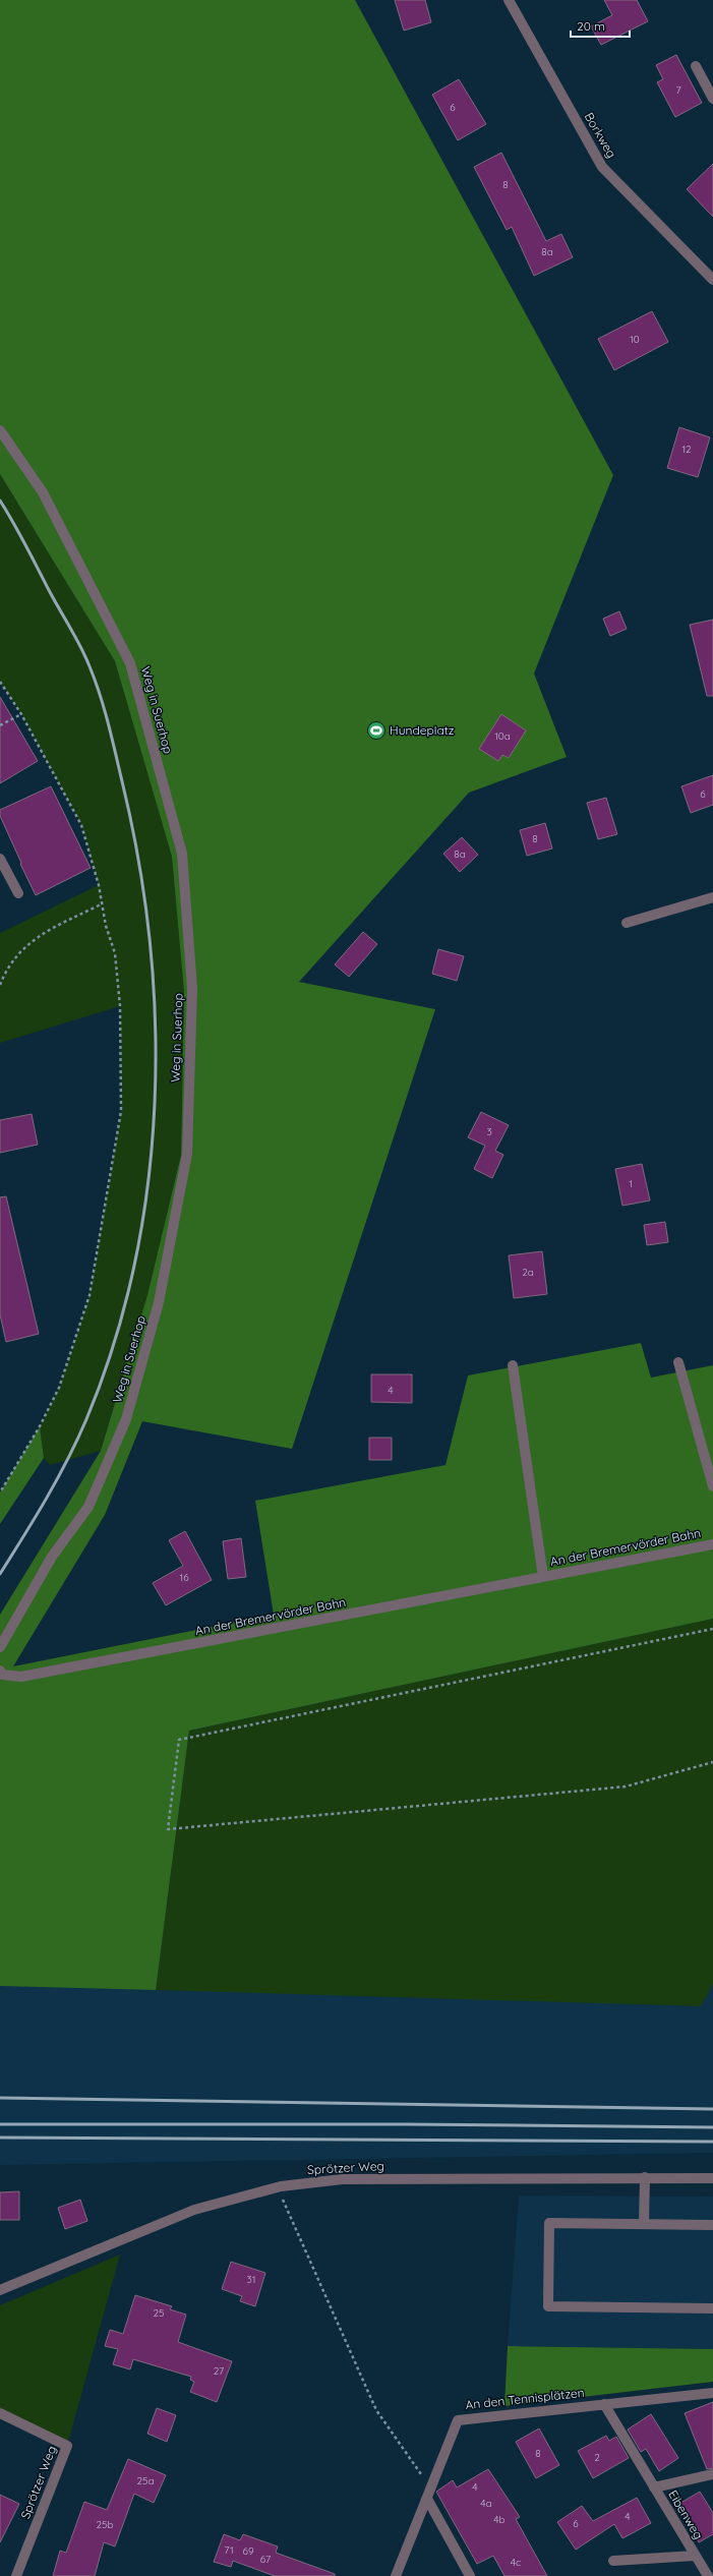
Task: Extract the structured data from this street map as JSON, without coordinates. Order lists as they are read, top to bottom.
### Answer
{
  "streets": {
    "street": [
      "Borkweg",
      "Weg in Suerhop",
      "An der Bremervörder Bahn",
      "Sprötzer Weg",
      "An den Tennisplätzen",
      "Eibenweg"
    ]
  },
  "crossings": [
    ["An den Tennisplätzen", "Eibenweg"]
  ],
  "places": {
    "sports": ["Hundeplatz"]
  },
  "house_numbers": [
    "7",
    "6",
    "8",
    "8a",
    "10",
    "12",
    "10a",
    "6",
    "8",
    "8a",
    "3",
    "1",
    "2a",
    "4",
    "16",
    "31",
    "25",
    "27",
    "8",
    "2",
    "25a",
    "4",
    "4a",
    "4",
    "4b",
    "6",
    "25b",
    "71",
    "69",
    "67",
    "4c"
  ],
  "scale_bar": "20 m"
}
